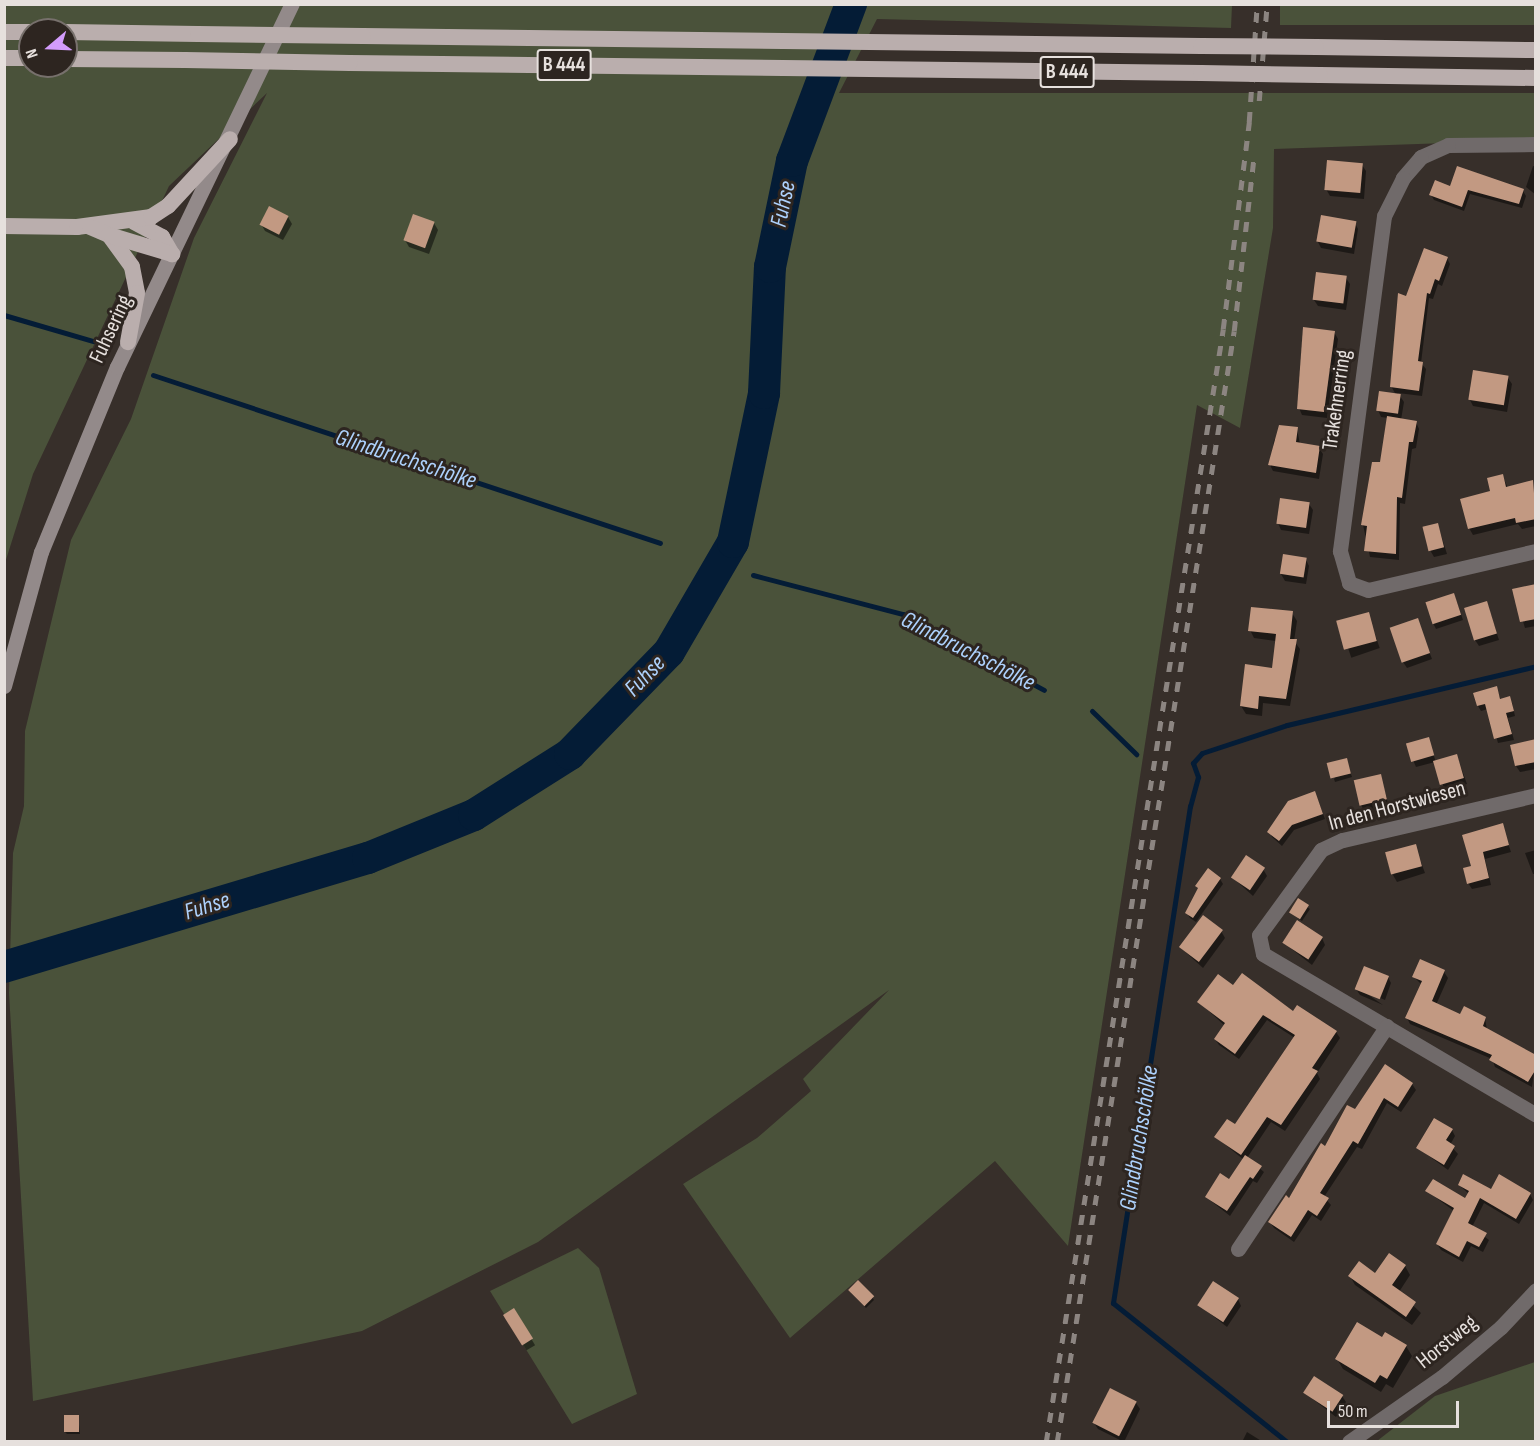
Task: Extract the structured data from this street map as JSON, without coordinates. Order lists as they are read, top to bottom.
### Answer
{
  "streets": {
    "highway": ["B 444"],
    "main road": ["Fuhsering"],
    "street": ["Trakehnerring", "In den Horstwiesen", "Horstweg"]
  },
  "water": ["Fuhse", "Glindbruchschölke"],
  "scale_bar": "50 m",
  "north": "left"
}
